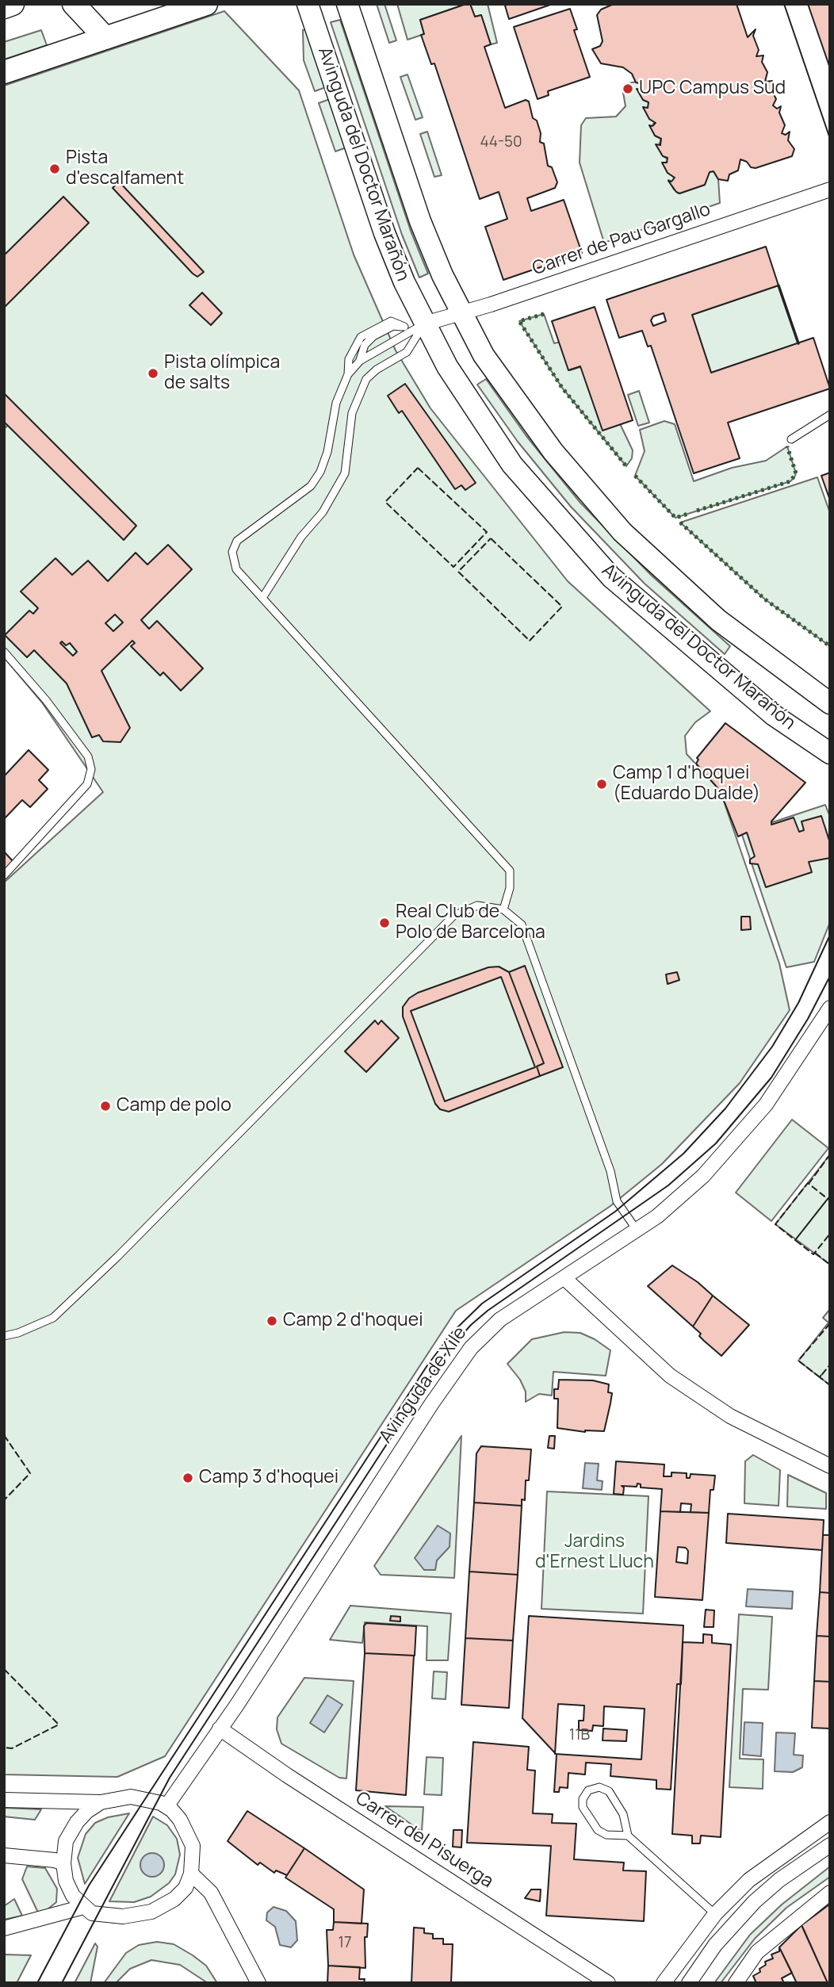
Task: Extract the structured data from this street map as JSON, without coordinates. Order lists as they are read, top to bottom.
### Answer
{
  "streets": {
    "street": [
      "Avinguda del Doctor Marañón",
      "Carrer de Pau Gargallo",
      "Avinguda de Xile",
      "Carrer del Pisuerga"
    ]
  },
  "crossings": [
    ["Avinguda del Doctor Marañón", "Carrer de Pau Gargallo"],
    ["Avinguda de Xile", "Carrer del Pisuerga"]
  ],
  "parks": ["Jardins d'Ernest Lluch"],
  "places": [
    "UPC Campus Sud",
    "Pista d'escalfament",
    "Pista olímpica de salts",
    "Camp 1 d'hoquei (Eduardo Dualde)",
    "Real Club de Polo de Barcelona",
    "Camp de polo",
    "Camp 2 d'hoquei",
    "Camp 3 d'hoquei"
  ],
  "house_numbers": ["44-50", "11B", "17"]
}
